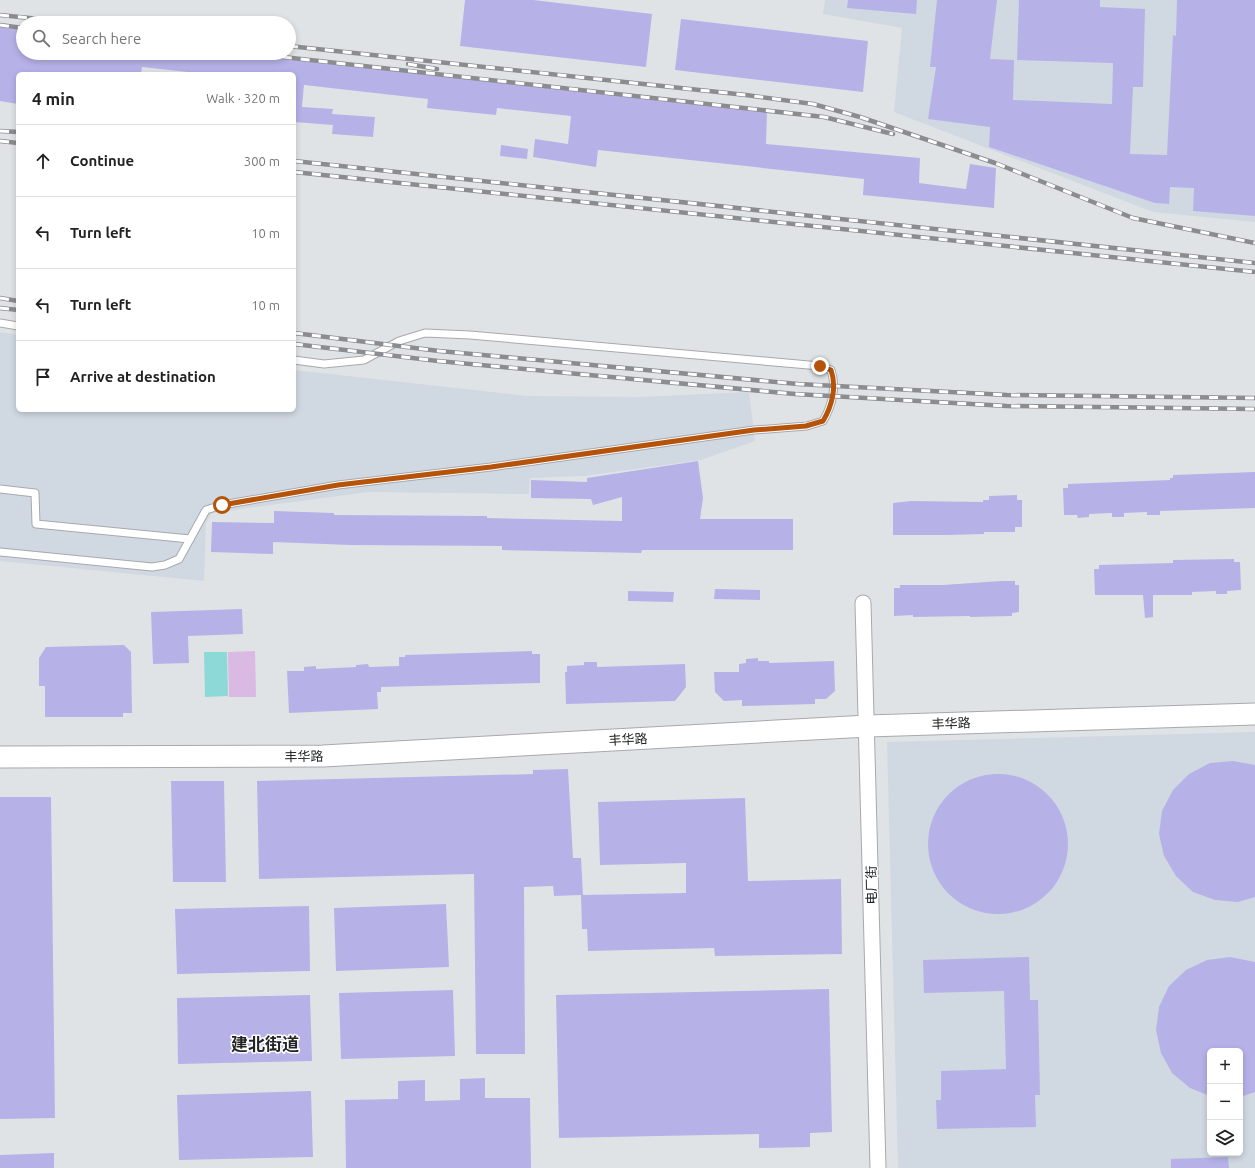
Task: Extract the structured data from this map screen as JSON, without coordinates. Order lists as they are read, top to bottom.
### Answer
{
  "streets": {
    "street": ["丰华路", "电厂街"]
  },
  "crossings": [
    ["丰华路", "电厂街"]
  ],
  "districts": ["建北街道"],
  "page": {
    "search": "Search here",
    "heading": ["4 min", "Walk · 320 m"],
    "list": [
      ["Continue", "300 m"],
      ["Turn left", "10 m"],
      ["Turn left", "10 m"],
      "Arrive at destination"
    ],
    "map_buttons": ["+", "−"]
  }
}
